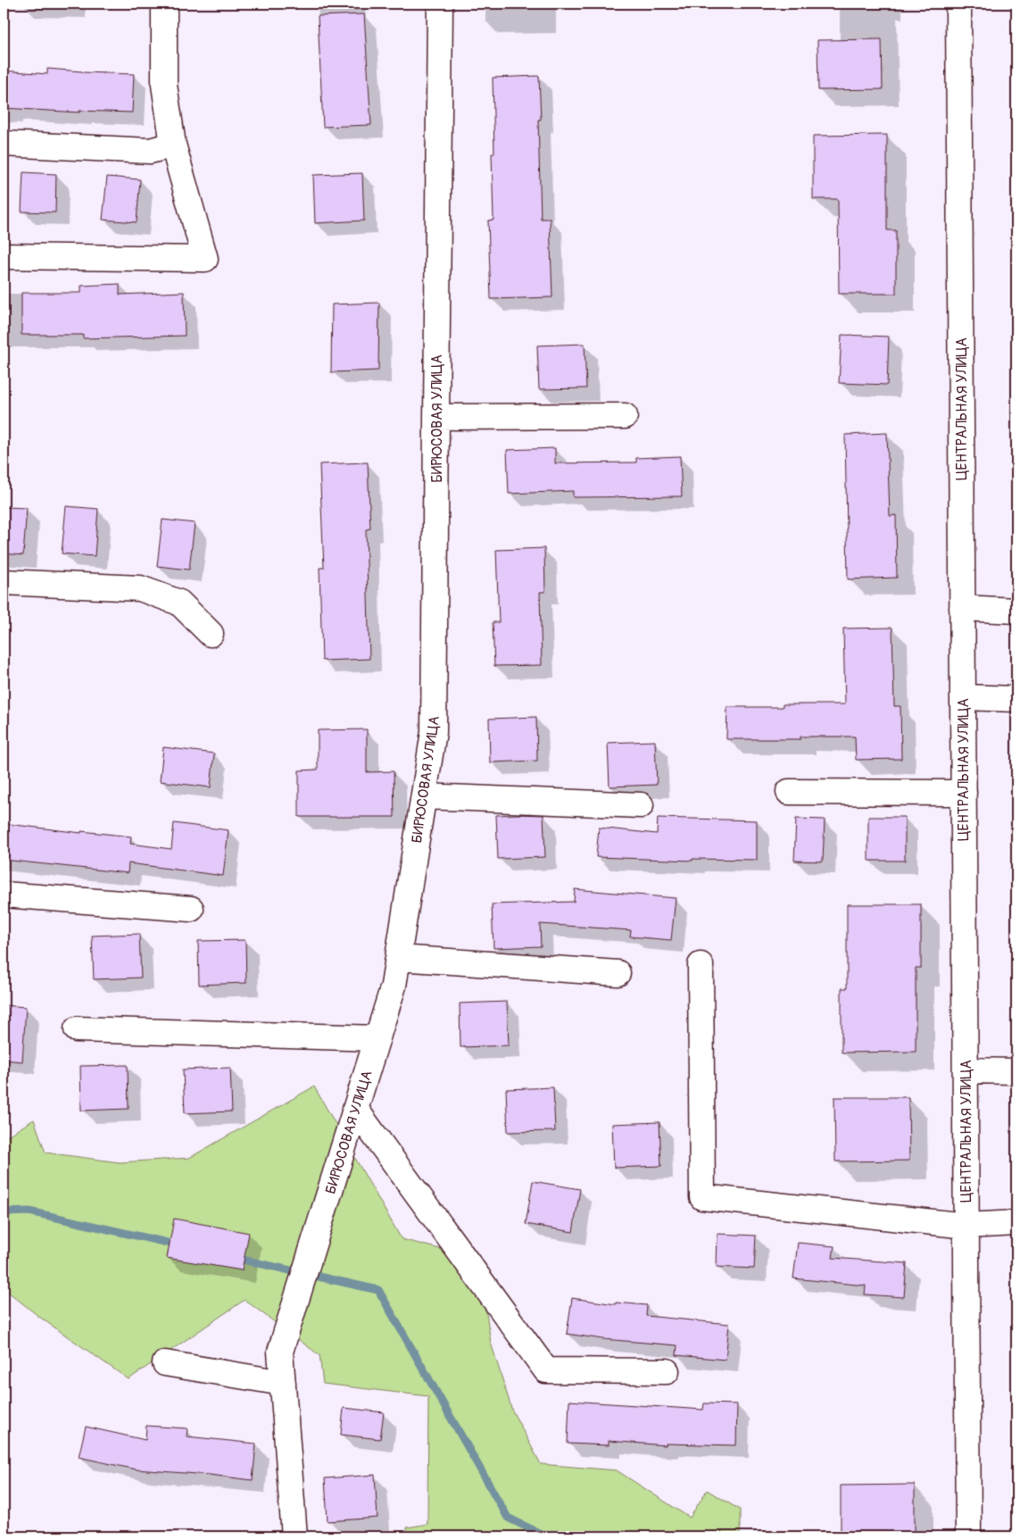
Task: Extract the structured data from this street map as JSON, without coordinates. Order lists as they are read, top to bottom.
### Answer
{
  "streets": {
    "street": ["ЦЕНТРАЛЬНАЯ УЛИЦА", "БИРЮСОВАЯ УЛИЦА"]
  }
}
